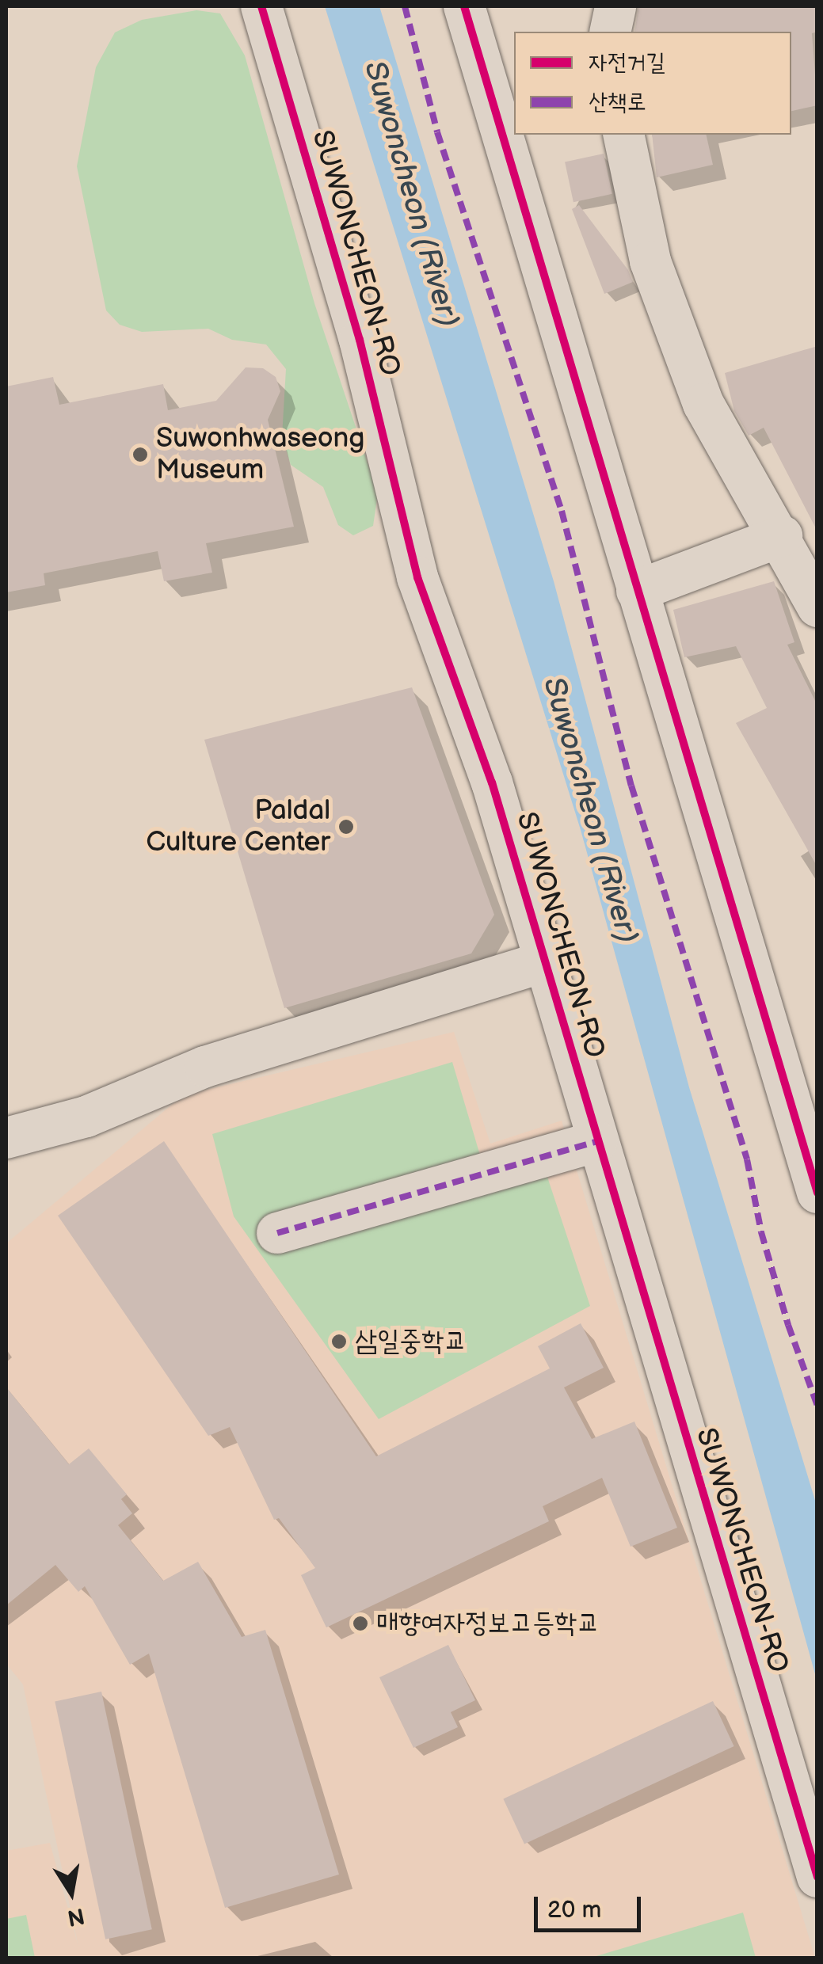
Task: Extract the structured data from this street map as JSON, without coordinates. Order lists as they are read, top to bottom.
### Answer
{
  "streets": {
    "street": ["SUWONCHEON-RO"]
  },
  "water": ["Suwoncheon (River)"],
  "places": [
    "Suwonhwaseong Museum",
    "Paldal Culture Center",
    "삼일중학교",
    "매향여자정보고등학교"
  ],
  "legend": ["자전거길", "산책로"],
  "scale_bar": "20 m",
  "north": "bottom"
}
